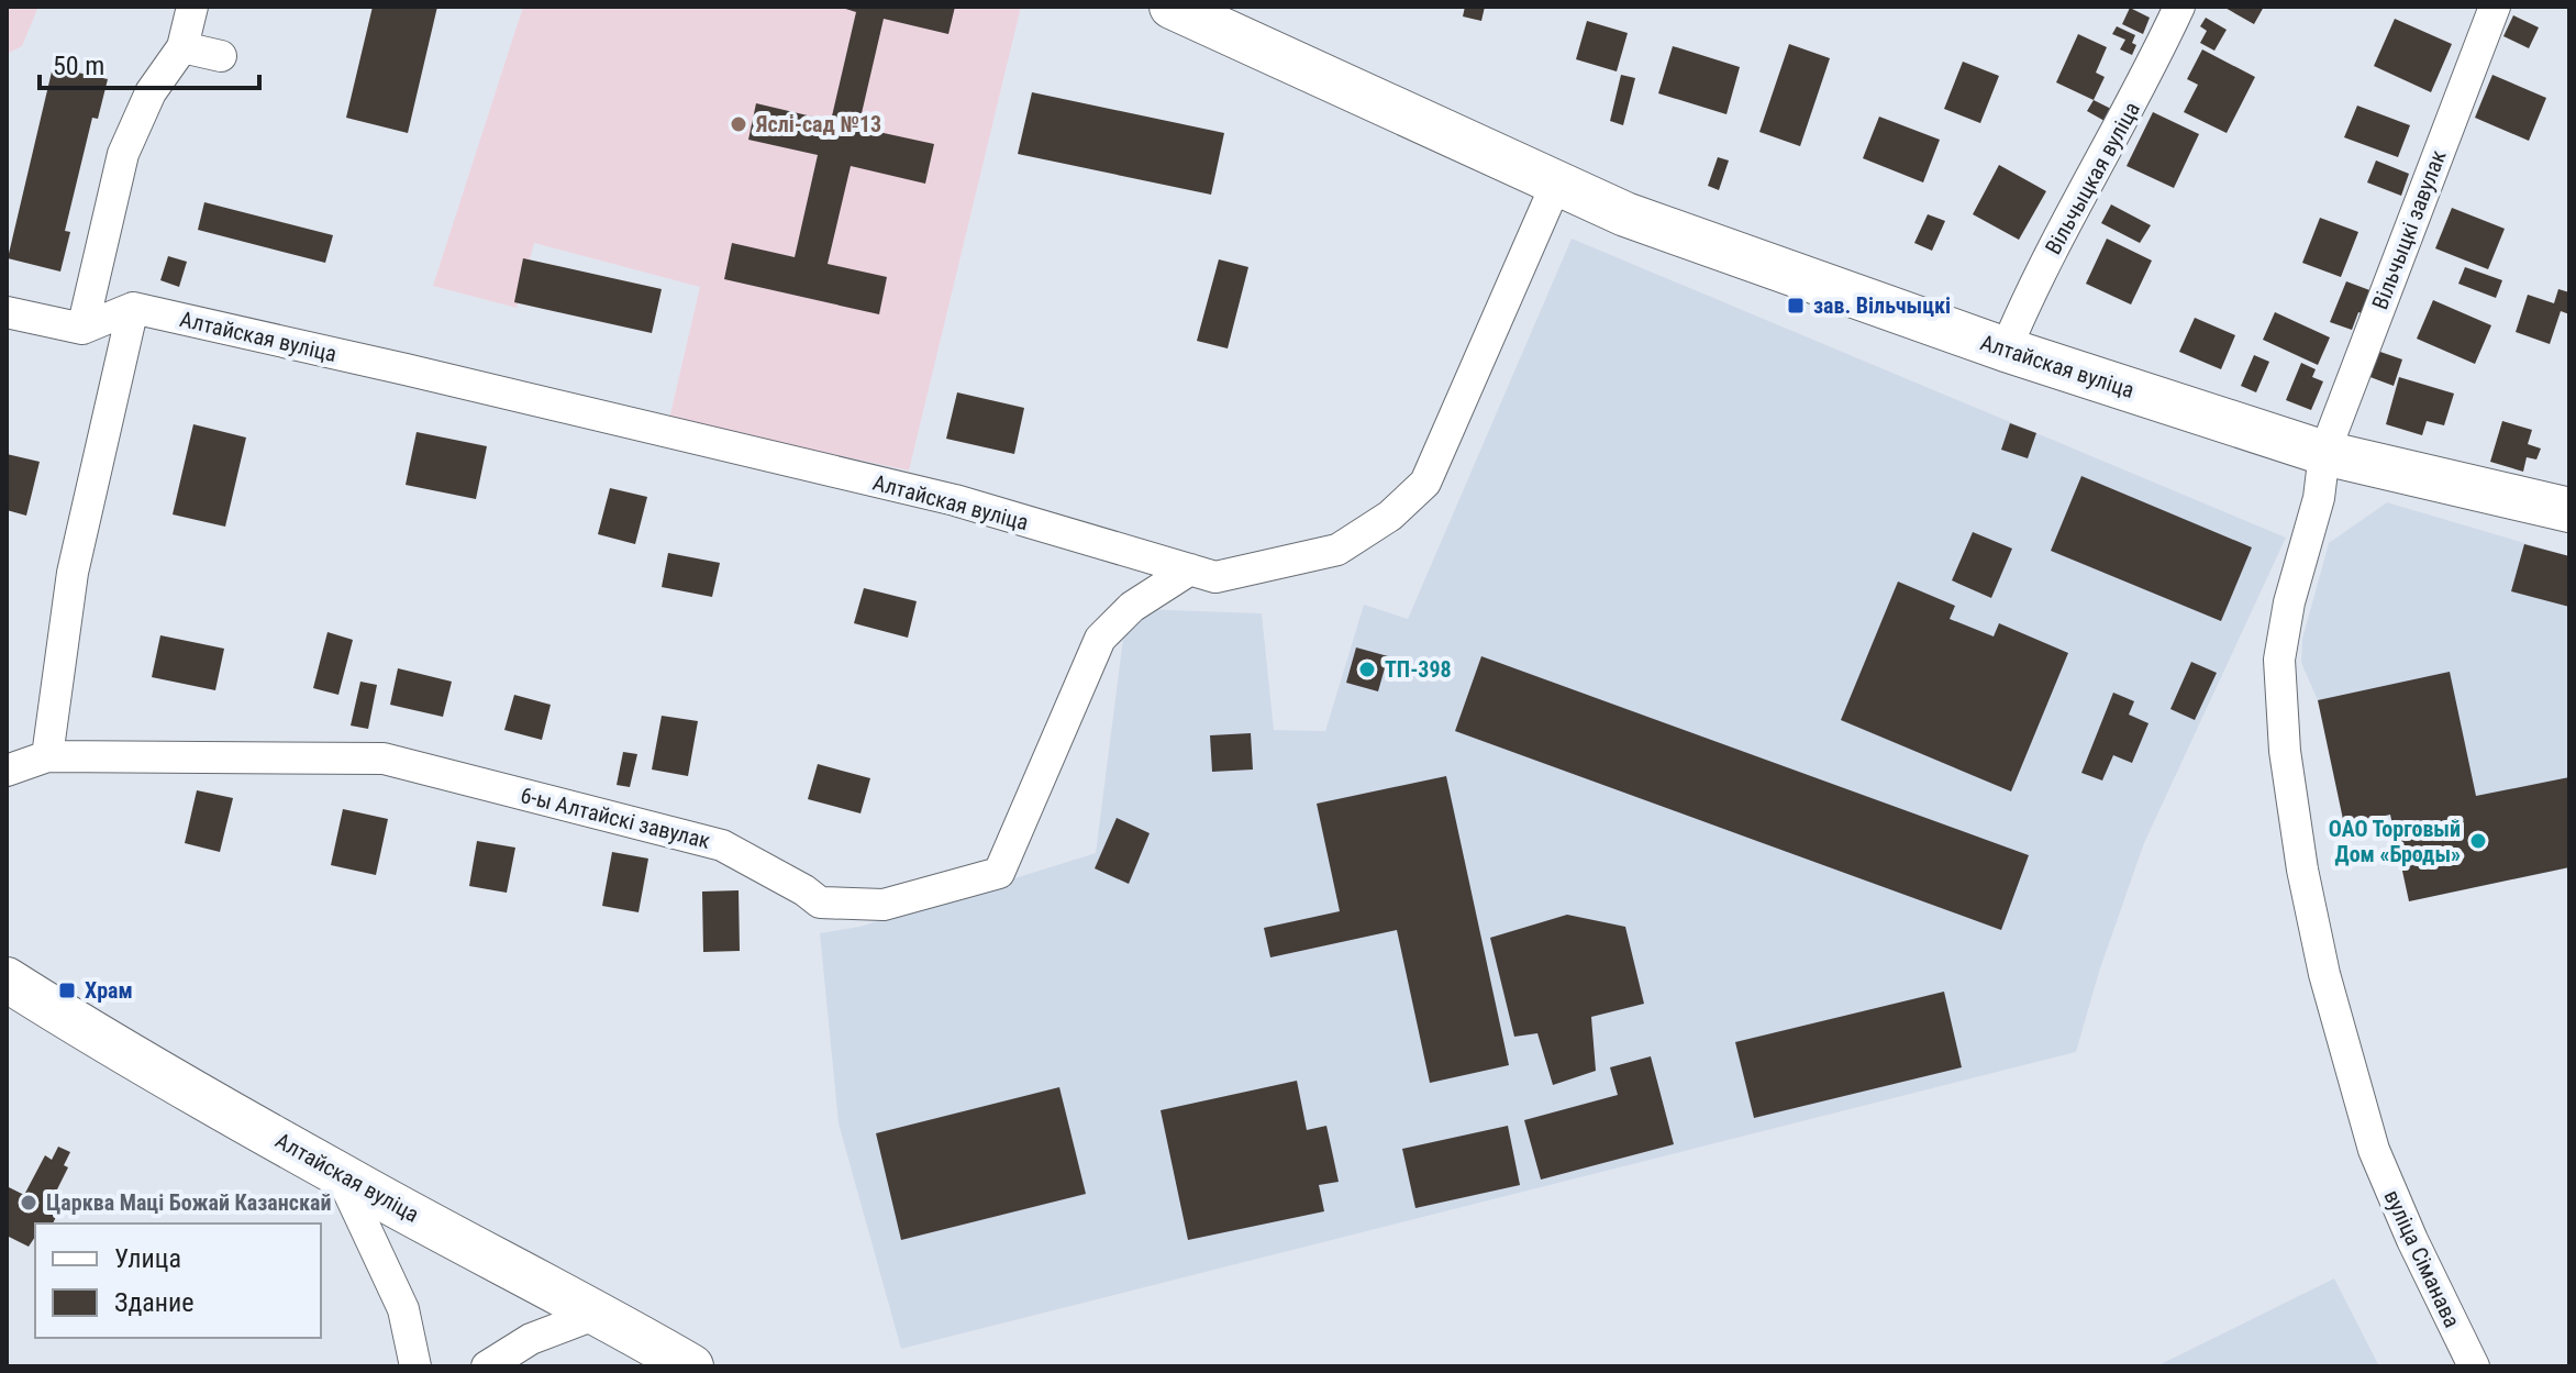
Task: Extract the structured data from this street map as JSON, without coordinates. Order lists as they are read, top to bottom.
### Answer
{
  "streets": {
    "main road": ["Алтайская вуліца"],
    "street": [
      "Вільчыцкая вуліца",
      "Вільчыцкі завулак",
      "6-ы Алтайскі завулак",
      "вуліца Сіманава"
    ]
  },
  "crossings": [
    ["Вільчыцкая вуліца", "Алтайская вуліца"],
    ["Вільчыцкі завулак", "Алтайская вуліца"],
    ["Вільчыцкі завулак", "вуліца Сіманава"],
    ["Алтайская вуліца", "6-ы Алтайскі завулак"]
  ],
  "places": {
    "other": [
      "Яслі-сад №13",
      "ТП-398",
      "ОАО Торговый Дом «Броды»",
      "Царква Маці Божай Казанскай"
    ],
    "transit": ["зав. Вільчыцкі", "Храм"]
  },
  "legend": ["Улица", "Здание"],
  "scale_bar": "50 m"
}
